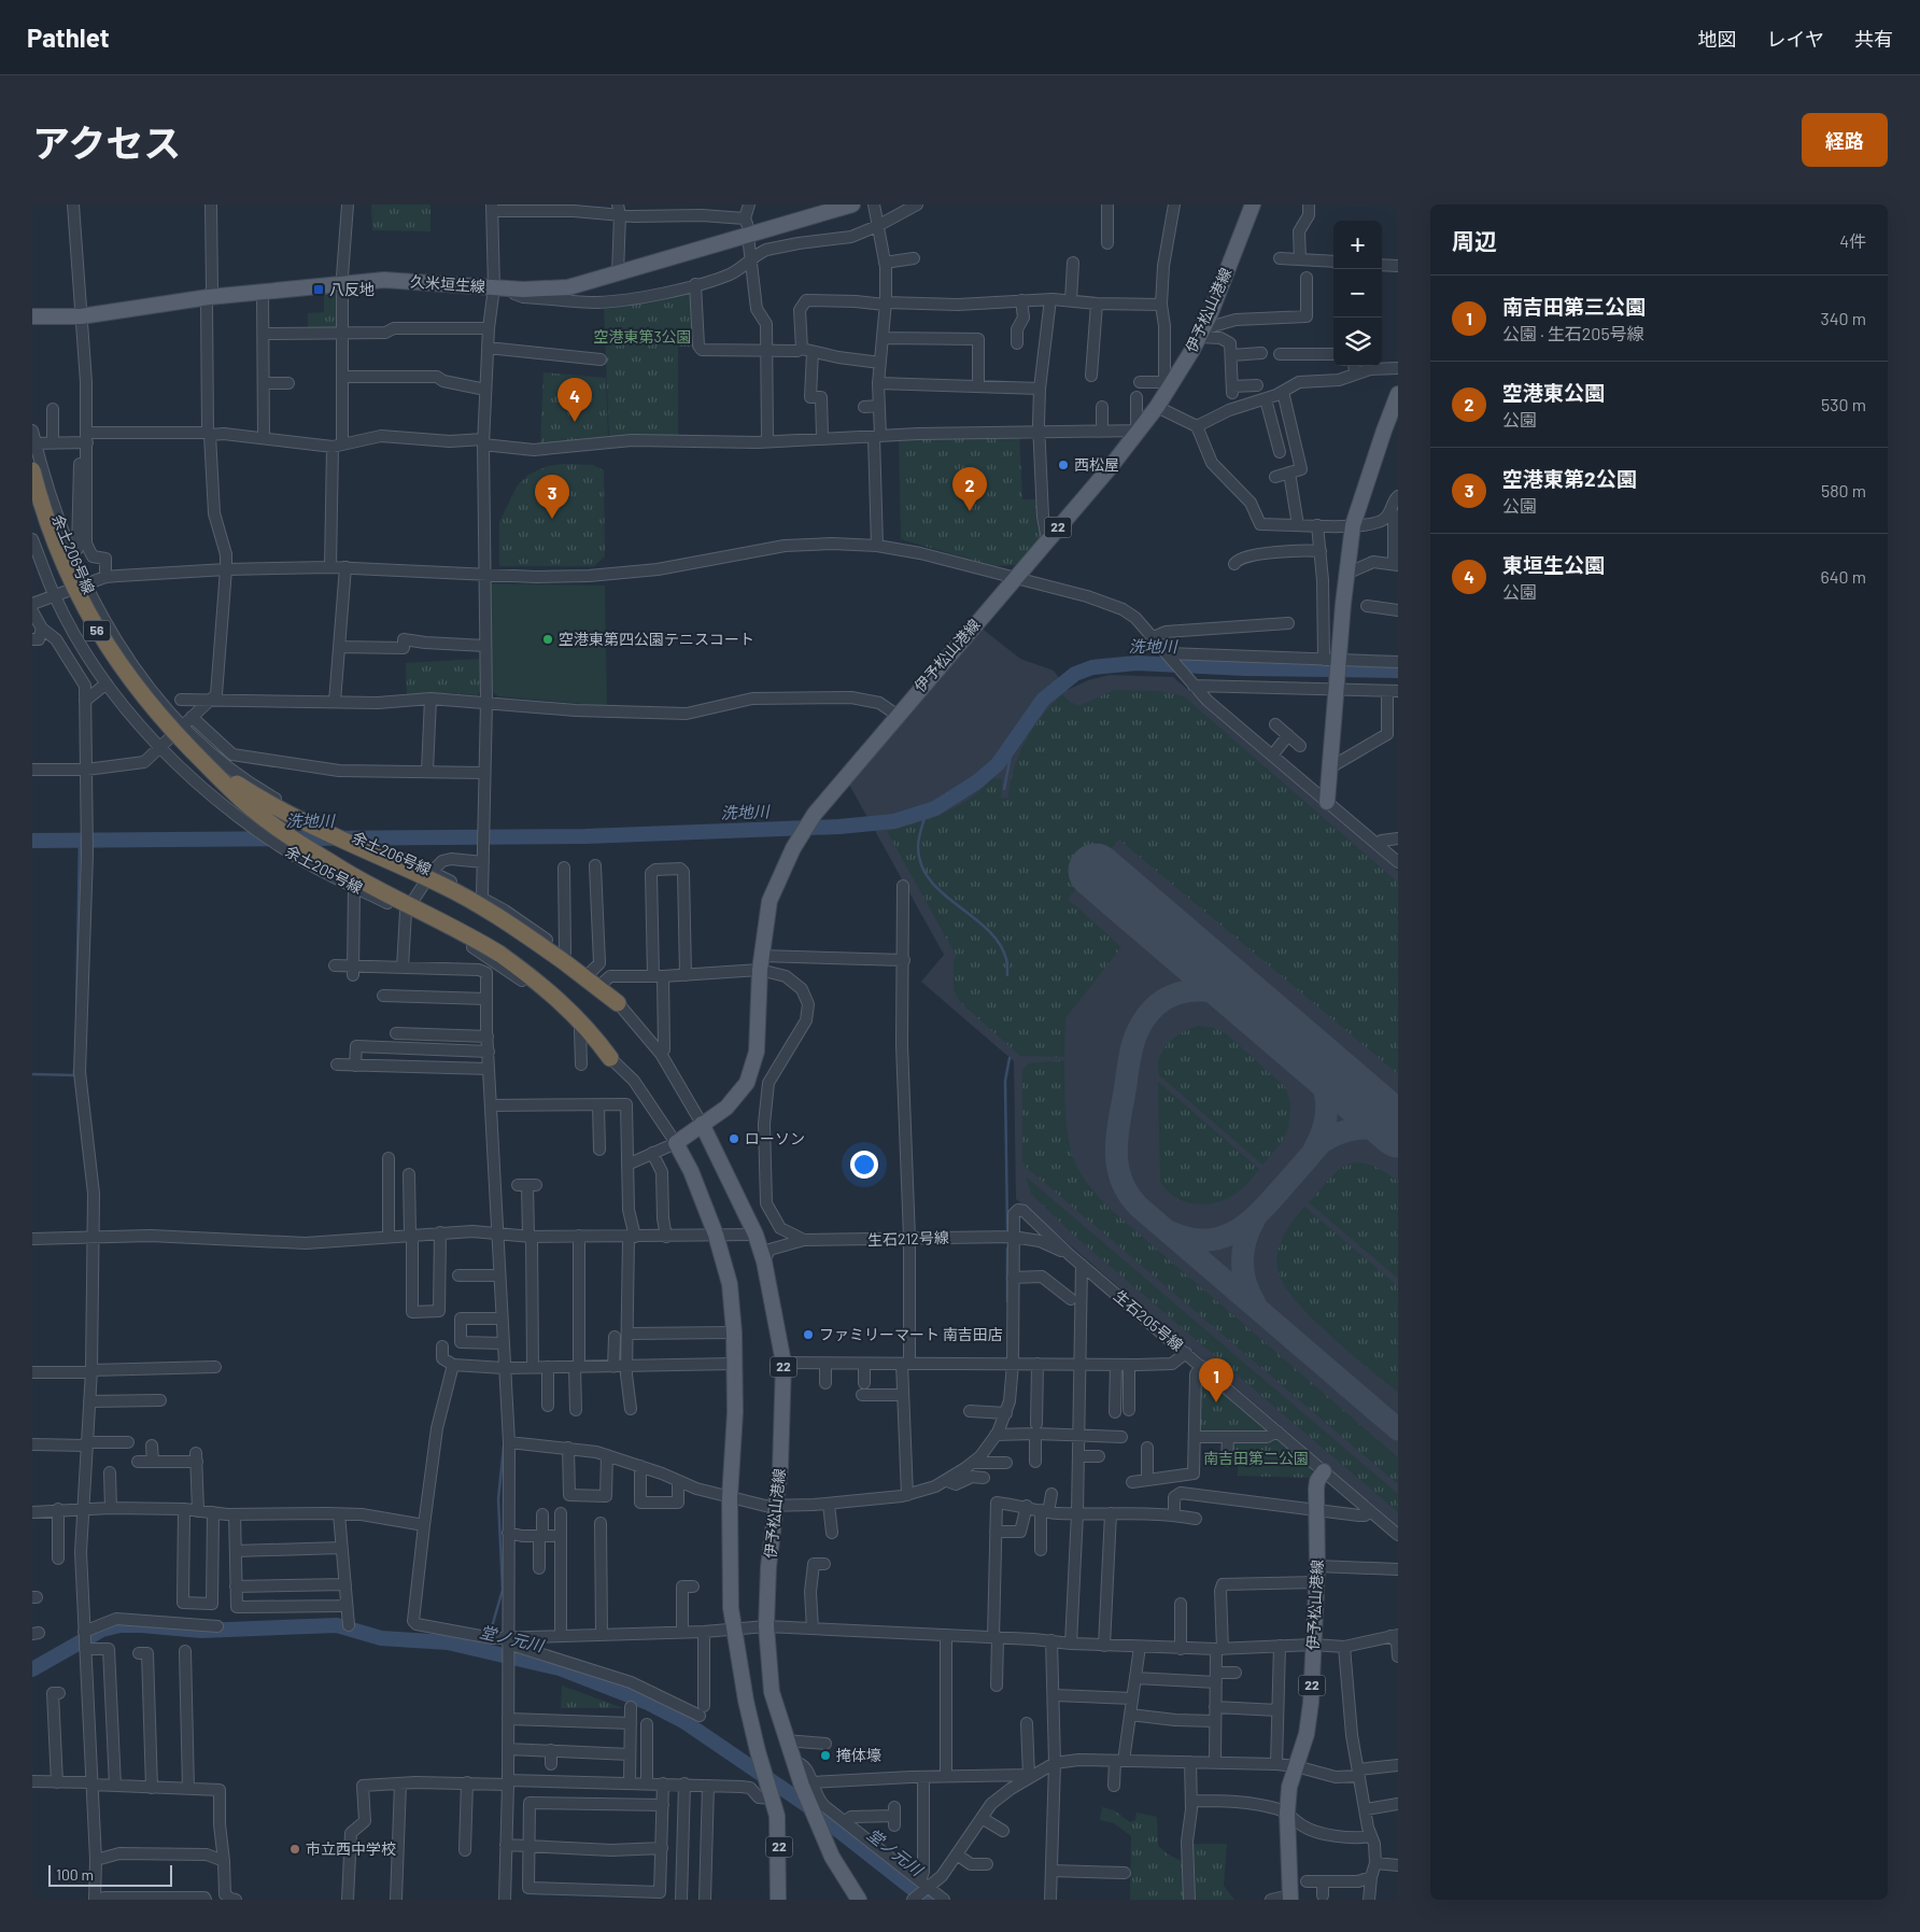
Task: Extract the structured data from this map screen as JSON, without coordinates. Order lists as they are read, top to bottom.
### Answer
{
  "streets": {
    "highway": ["56"],
    "main road": ["久米垣生線", "伊予松山港線", "22"],
    "street": [
      "余土206号線",
      "余土205号線",
      "生石212号線",
      "生石205号線"
    ]
  },
  "crossings": [
    ["伊予松山港線", "22"],
    ["伊予松山港線", "余土206号線"],
    ["伊予松山港線", "余土205号線"],
    ["伊予松山港線", "生石205号線"],
    ["22", "余土205号線"],
    ["生石212号線", "生石205号線"]
  ],
  "water": ["洗地川", "堂ノ元川"],
  "parks": ["空港東第3公園", "南吉田第二公園"],
  "places": {
    "transit": ["八反地"],
    "other": [
      "西松屋",
      "空港東第四公園テニスコート",
      "ローソン",
      "ファミリーマート 南吉田店",
      "掩体壕",
      "市立西中学校"
    ]
  },
  "scale_bar": "100 m",
  "page": {
    "header": "Pathlet",
    "nav": ["地図", "レイヤ", "共有"],
    "title": "アクセス",
    "buttons": "経路",
    "heading": ["周辺", "4件"],
    "map_buttons": ["+", "−"],
    "list": [
      {
        "mark": "1",
        "name": "南吉田第三公園",
        "note": "公園 · 生石205号線",
        "value": "340 m"
      },
      {
        "mark": "2",
        "name": "空港東公園",
        "note": "公園",
        "value": "530 m"
      },
      {
        "mark": "3",
        "name": "空港東第2公園",
        "note": "公園",
        "value": "580 m"
      },
      {
        "mark": "4",
        "name": "東垣生公園",
        "note": "公園",
        "value": "640 m"
      }
    ],
    "pins": [
      "4",
      "2",
      "3",
      "1"
    ],
    "scale": "100 m"
  }
}
